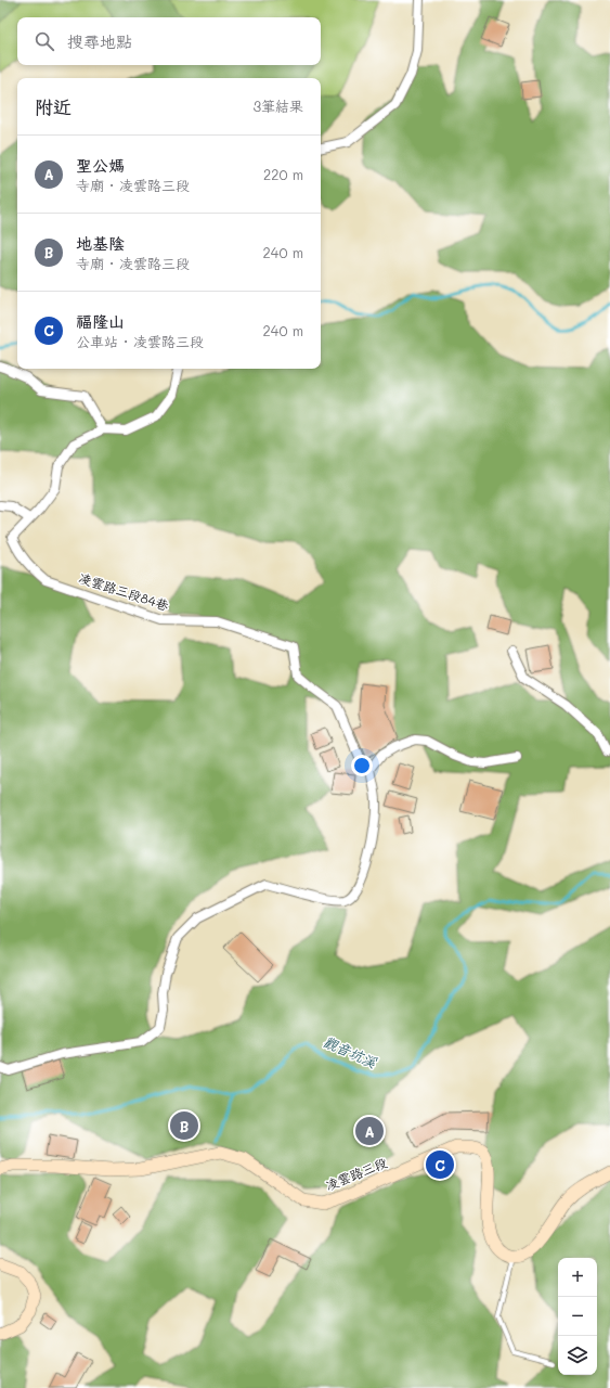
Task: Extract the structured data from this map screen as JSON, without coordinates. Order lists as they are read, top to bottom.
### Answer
{
  "streets": {
    "street": ["凌雲路三段84巷", "凌雲路三段"]
  },
  "water": ["觀音坑溪"],
  "page": {
    "search": "搜尋地點",
    "heading": ["附近", "3筆結果"],
    "list": [
      {
        "mark": "A",
        "name": "聖公媽",
        "note": "寺廟 · 凌雲路三段",
        "value": "220 m"
      },
      {
        "mark": "B",
        "name": "地基陰",
        "note": "寺廟 · 凌雲路三段",
        "value": "240 m"
      },
      {
        "mark": "C",
        "name": "福隆山",
        "note": "公車站 · 凌雲路三段",
        "value": "240 m"
      }
    ],
    "pins": ["B", "A", "C"],
    "map_buttons": ["+", "−"]
  }
}
